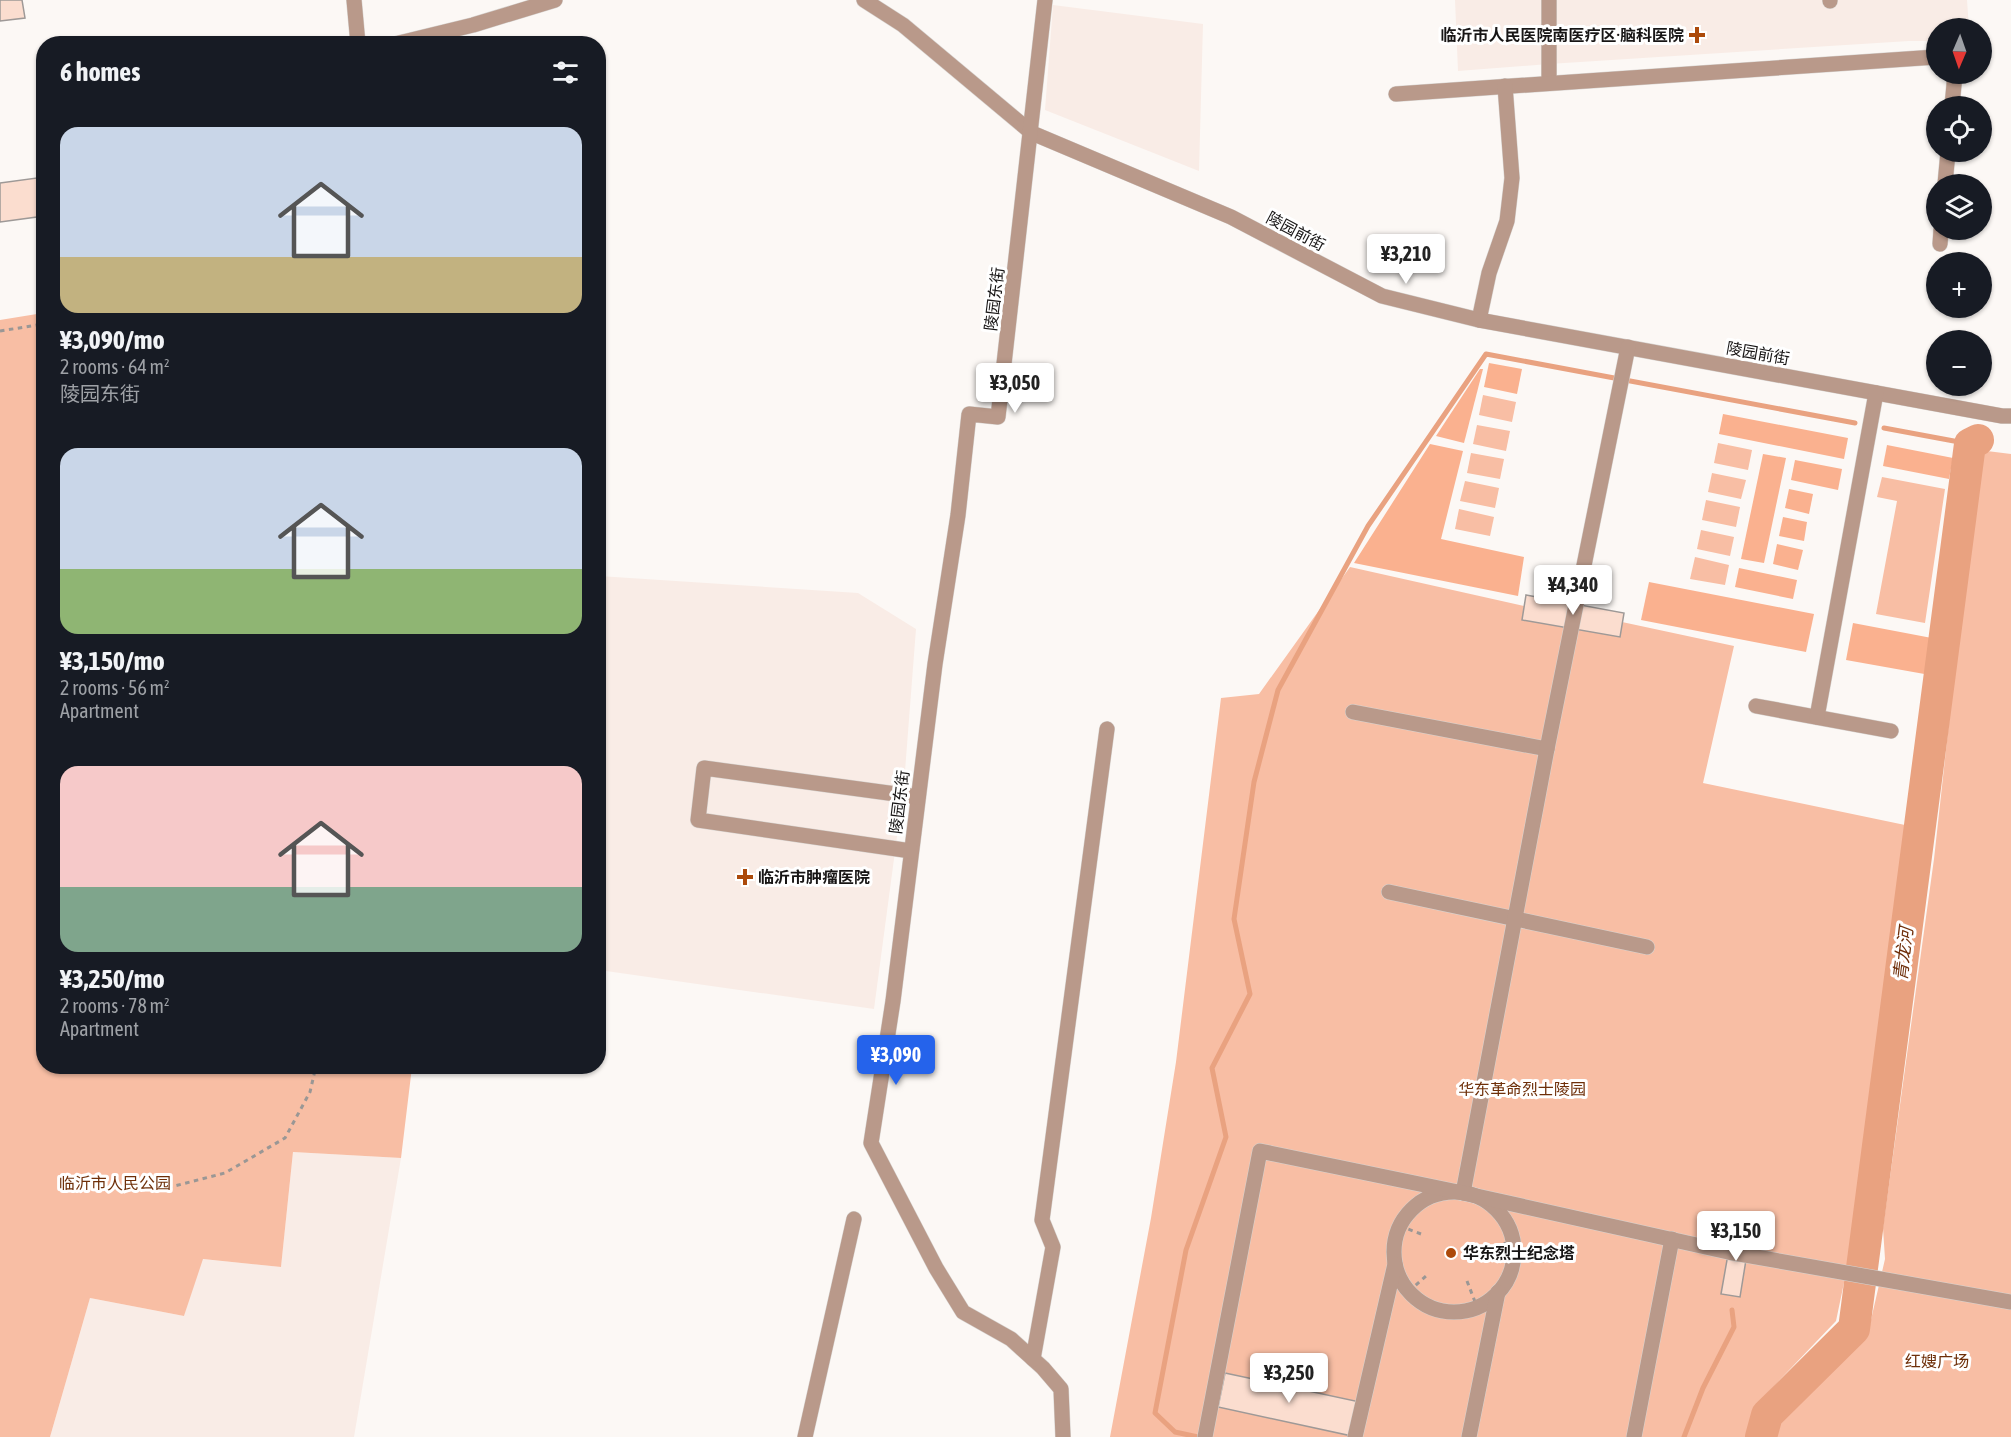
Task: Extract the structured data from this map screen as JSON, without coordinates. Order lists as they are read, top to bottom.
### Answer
{
  "streets": {
    "street": ["陵园前街", "陵园东街"]
  },
  "crossings": [
    ["陵园前街", "陵园东街"]
  ],
  "water": ["青龙河"],
  "parks": ["华东革命烈士陵园", "临沂市人民公园", "红嫂广场"],
  "places": {
    "health": ["临沂市人民医院南医疗区·脑科医院", "临沂市肿瘤医院"],
    "other": ["华东烈士纪念塔"]
  },
  "north": "bottom",
  "page": {
    "map_buttons": ["+", "−"],
    "heading": "6 homes",
    "list": [
      {
        "name": "¥3,090/mo",
        "note": "2 rooms · 64 m² · 陵园东街"
      },
      {
        "name": "¥3,150/mo",
        "note": "2 rooms · 56 m² · Apartment"
      },
      {
        "name": "¥3,250/mo",
        "note": "2 rooms · 78 m² · Apartment"
      }
    ],
    "price": [
      "¥3,210",
      "¥3,050",
      "¥4,340",
      "¥3,090",
      "¥3,150",
      "¥3,250"
    ]
  }
}
